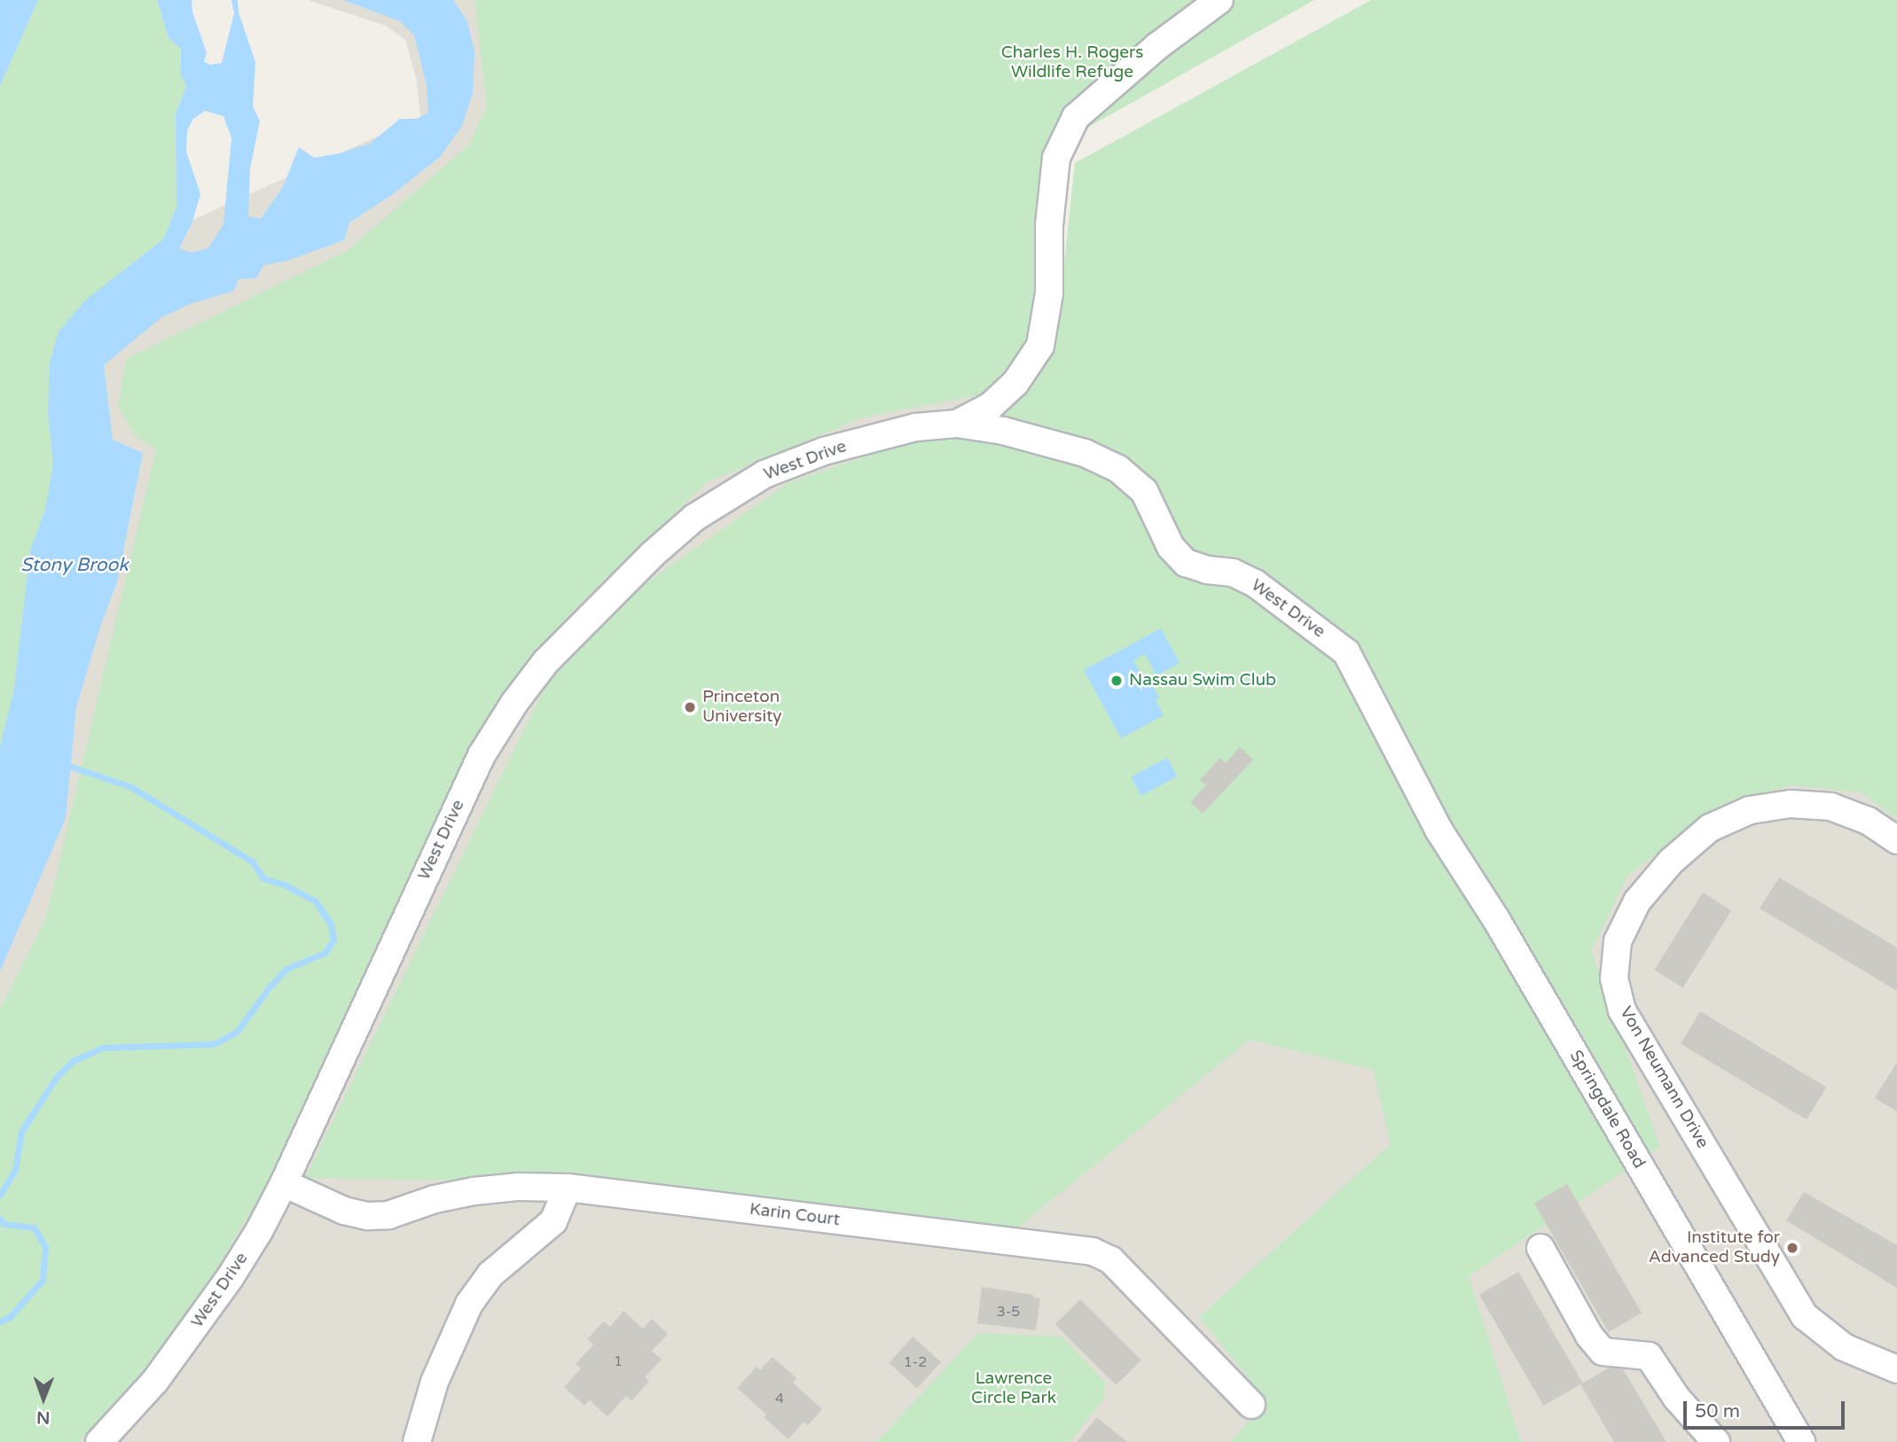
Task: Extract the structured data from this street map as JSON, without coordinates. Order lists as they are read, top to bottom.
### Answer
{
  "streets": {
    "street": [
      "West Drive",
      "Von Neumann Drive",
      "Springdale Road",
      "Karin Court"
    ]
  },
  "crossings": [
    ["West Drive", "Springdale Road"],
    ["West Drive", "Karin Court"]
  ],
  "water": ["Stony Brook"],
  "parks": ["Charles H. Rogers Wildlife Refuge", "Lawrence Circle Park"],
  "places": ["Nassau Swim Club", "Princeton University", "Institute for Advanced Study"],
  "house_numbers": [
    "3-5",
    "1",
    "1-2",
    "4"
  ],
  "scale_bar": "50 m",
  "north": "bottom"
}
